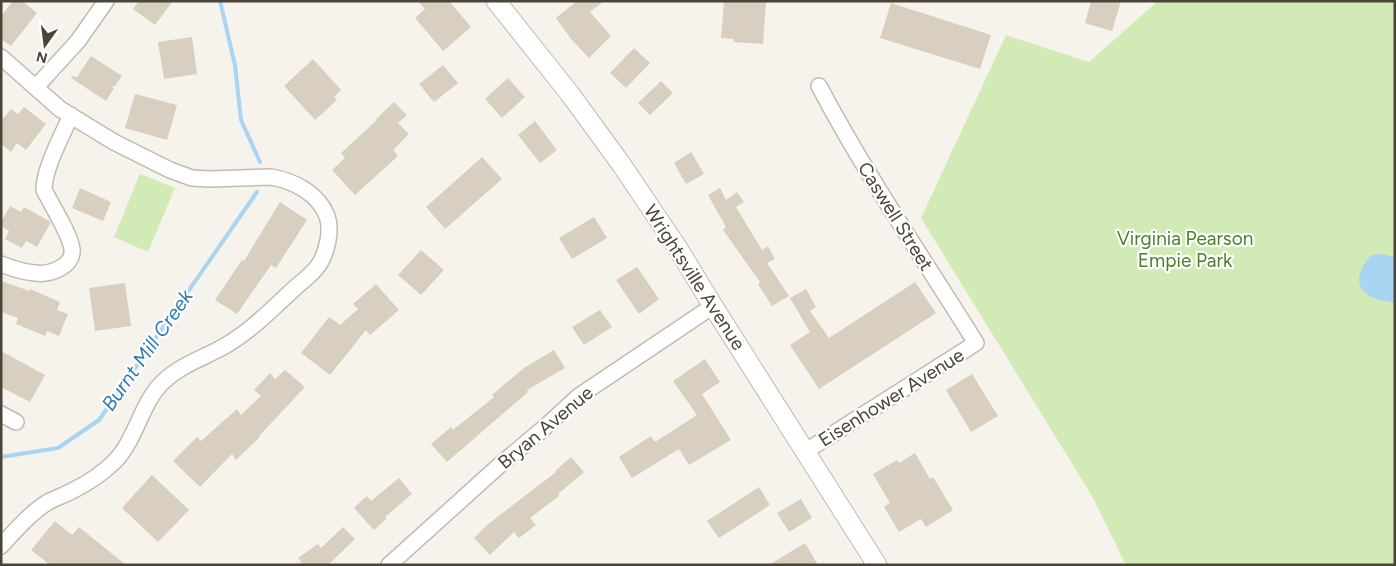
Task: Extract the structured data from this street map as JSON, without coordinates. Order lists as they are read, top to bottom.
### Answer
{
  "streets": {
    "street": [
      "Caswell Street",
      "Wrightsville Avenue",
      "Eisenhower Avenue",
      "Bryan Avenue"
    ]
  },
  "crossings": [
    ["Caswell Street", "Eisenhower Avenue"],
    ["Wrightsville Avenue", "Eisenhower Avenue"],
    ["Wrightsville Avenue", "Bryan Avenue"]
  ],
  "water": ["Burnt Mill Creek"],
  "parks": ["Virginia Pearson Empie Park"],
  "north": "bottom"
}
